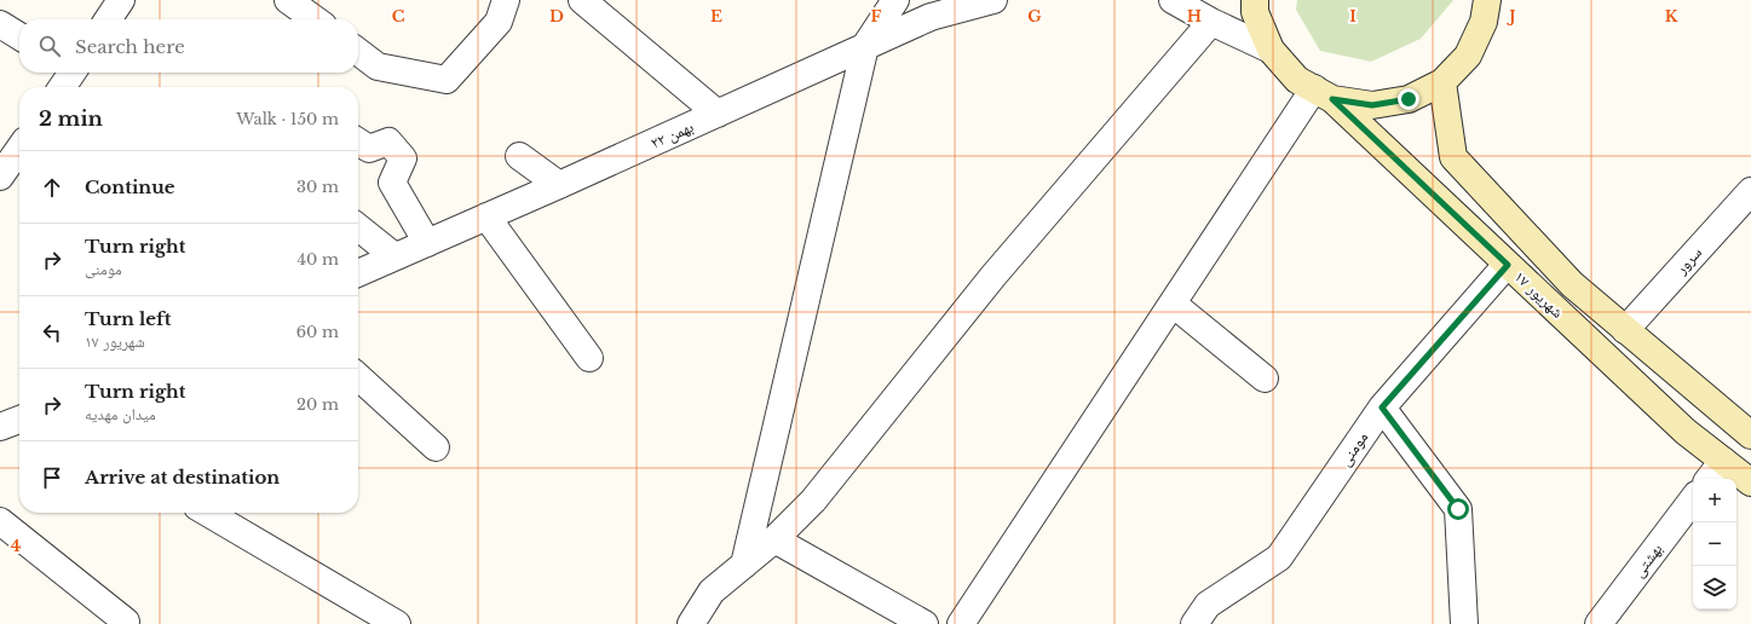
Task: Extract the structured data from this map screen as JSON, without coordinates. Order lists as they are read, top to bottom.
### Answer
{
  "streets": {
    "street": [
      "۲۲ بهمن",
      "سرور",
      "۱۷ شهریور",
      "مومنی",
      "بهشتی"
    ]
  },
  "crossings": [
    ["سرور", "۱۷ شهریور"],
    ["۱۷ شهریور", "مومنی"]
  ],
  "page": {
    "search": "Search here",
    "heading": ["2 min", "Walk · 150 m"],
    "list": [
      ["Continue", "30 m"],
      ["Turn right", "مومنی", "40 m"],
      ["Turn left", "۱۷ شهریور", "60 m"],
      ["Turn right", "میدان مهدیه", "20 m"],
      "Arrive at destination"
    ],
    "map_buttons": ["+", "−"]
  },
  "grid": {
    "columns": [
      "C",
      "D",
      "E",
      "F",
      "G",
      "H",
      "I",
      "J",
      "K"
    ],
    "rows": ["4"]
  }
}
